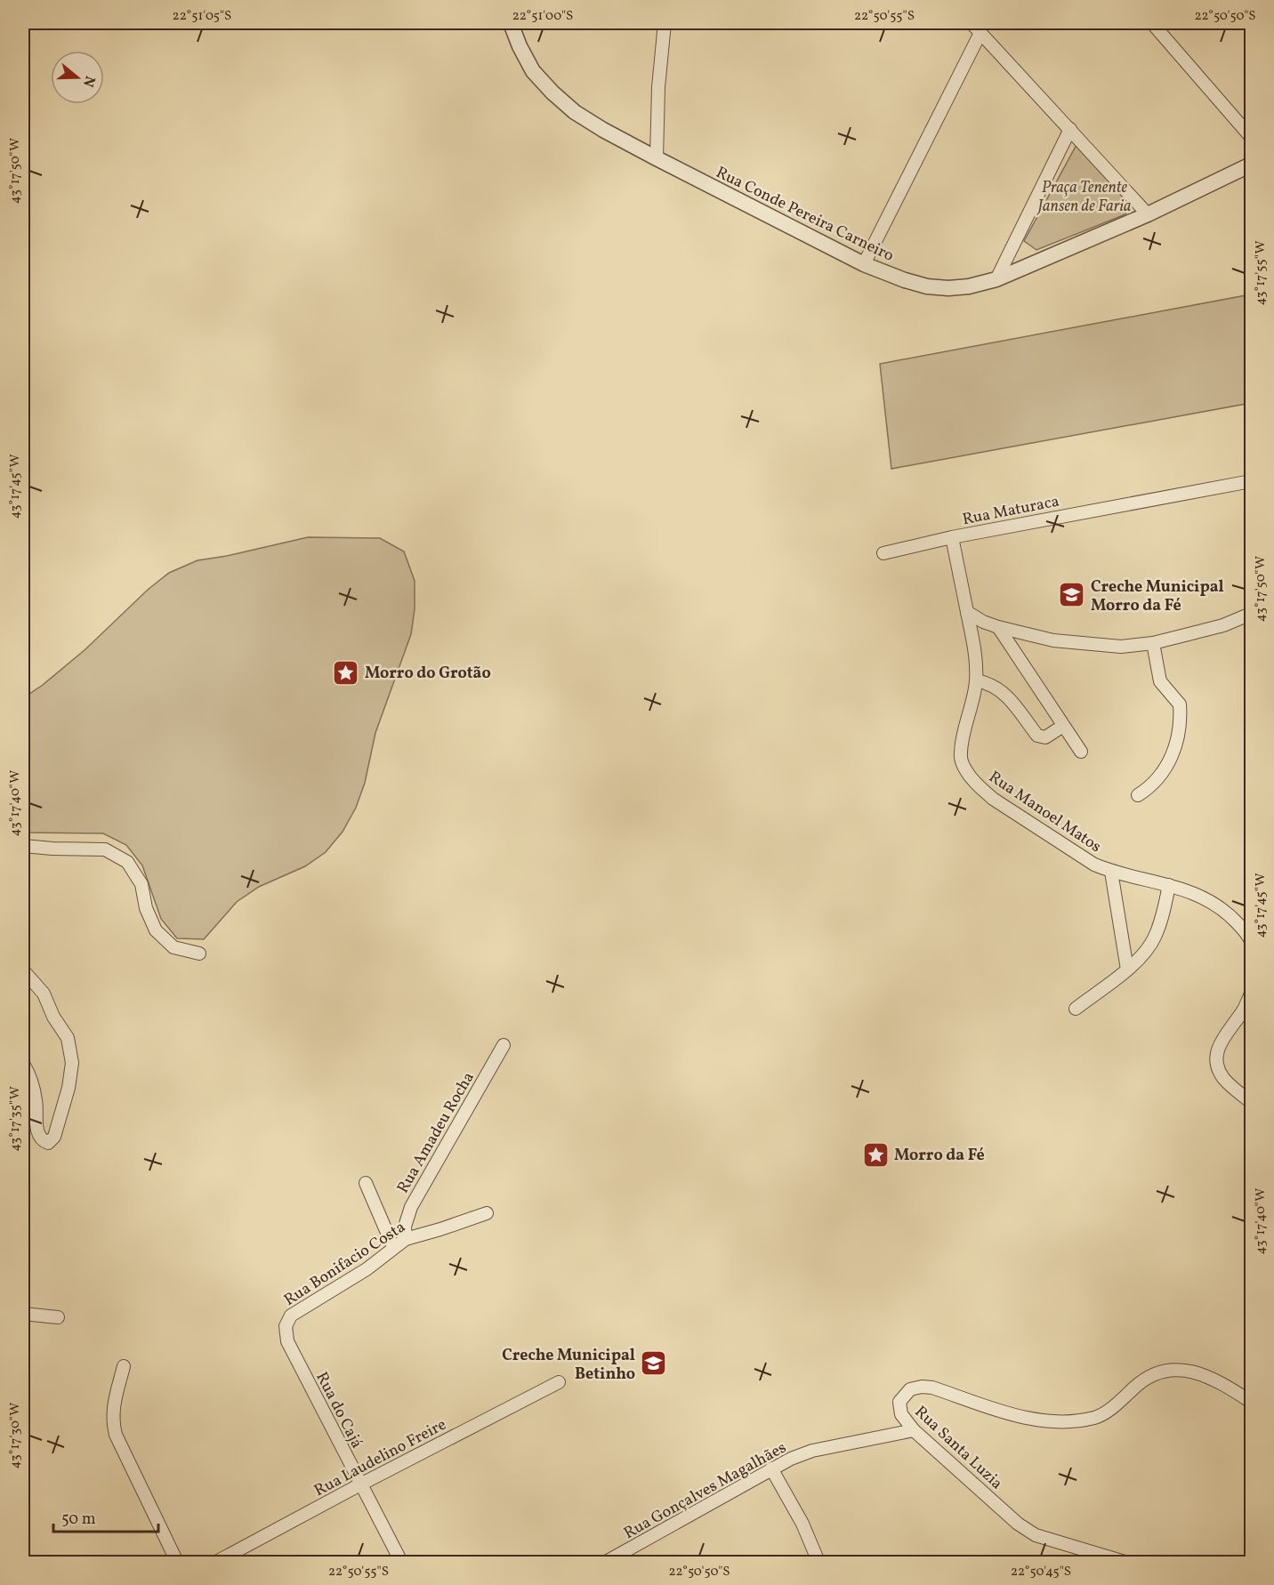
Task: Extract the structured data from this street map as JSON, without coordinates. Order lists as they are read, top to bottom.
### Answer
{
  "streets": {
    "street": [
      "Rua Conde Pereira Carneiro",
      "Rua Maturaca",
      "Rua Manoel Matos",
      "Rua Amadeu Rocha",
      "Rua Bonifacio Costa",
      "Rua do Cajá",
      "Rua Santa Luzia",
      "Rua Laudelino Freire",
      "Rua Gonçalves Magalhães"
    ]
  },
  "crossings": [
    ["Rua Maturaca", "Rua Manoel Matos"],
    ["Rua Amadeu Rocha", "Rua Bonifacio Costa"],
    ["Rua Bonifacio Costa", "Rua do Cajá"],
    ["Rua do Cajá", "Rua Laudelino Freire"],
    ["Rua Santa Luzia", "Rua Gonçalves Magalhães"]
  ],
  "parks": ["Praça Tenente Jansen de Faria"],
  "places": {
    "school or university": ["Creche Municipal Morro da Fé", "Creche Municipal Betinho"],
    "place": ["Morro do Grotão", "Morro da Fé"]
  },
  "scale_bar": "50 m",
  "north": "right",
  "coordinates": [
    "22°51'05\"S",
    "22°51'00\"S",
    "22°50'55\"S",
    "22°50'50\"S",
    "43°17'50\"W",
    "43°17'55\"W",
    "43°17'45\"W",
    "43°17'40\"W",
    "43°17'35\"W",
    "43°17'30\"W",
    "22°50'45\"S"
  ]
}
